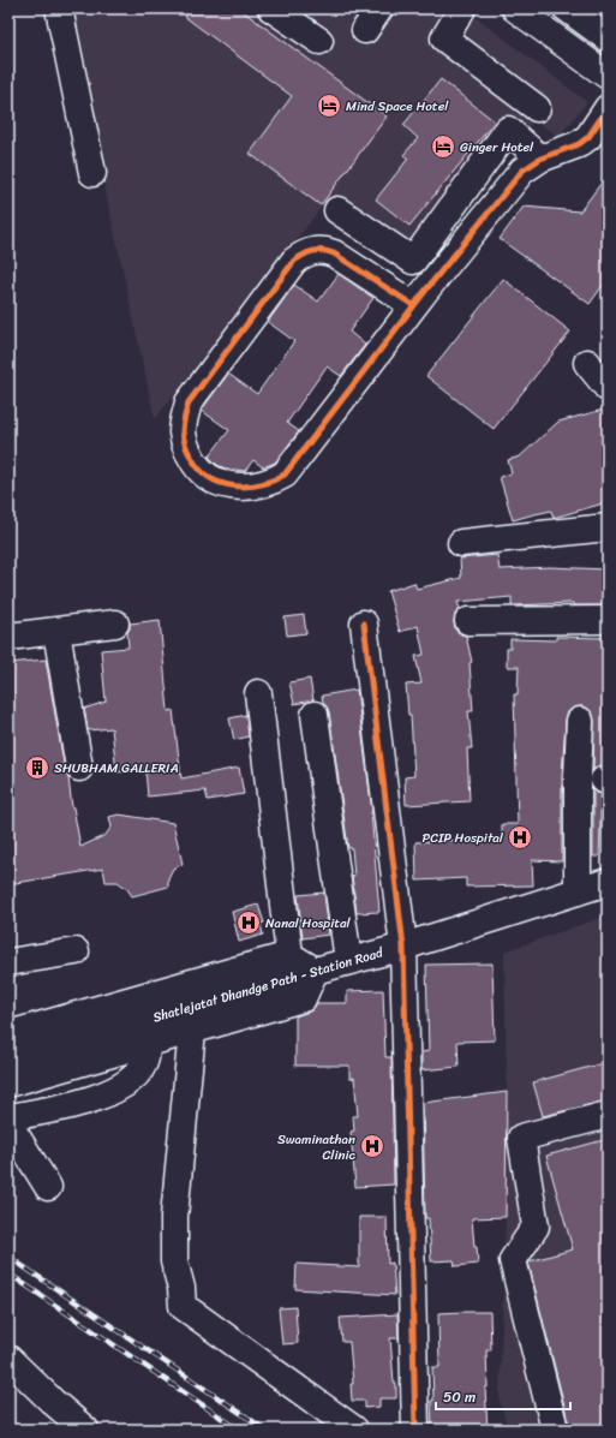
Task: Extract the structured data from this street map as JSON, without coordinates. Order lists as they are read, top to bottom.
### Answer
{
  "streets": {
    "main road": ["Shatlejatat Dhandge Path - Station Road"]
  },
  "places": {
    "hotel": ["Mind Space Hotel", "Ginger Hotel"],
    "building": ["SHUBHAM GALLERIA"],
    "hospital": ["PCIP Hospital", "Nanal Hospital", "Swaminathan Clinic"]
  },
  "scale_bar": "50 m"
}
